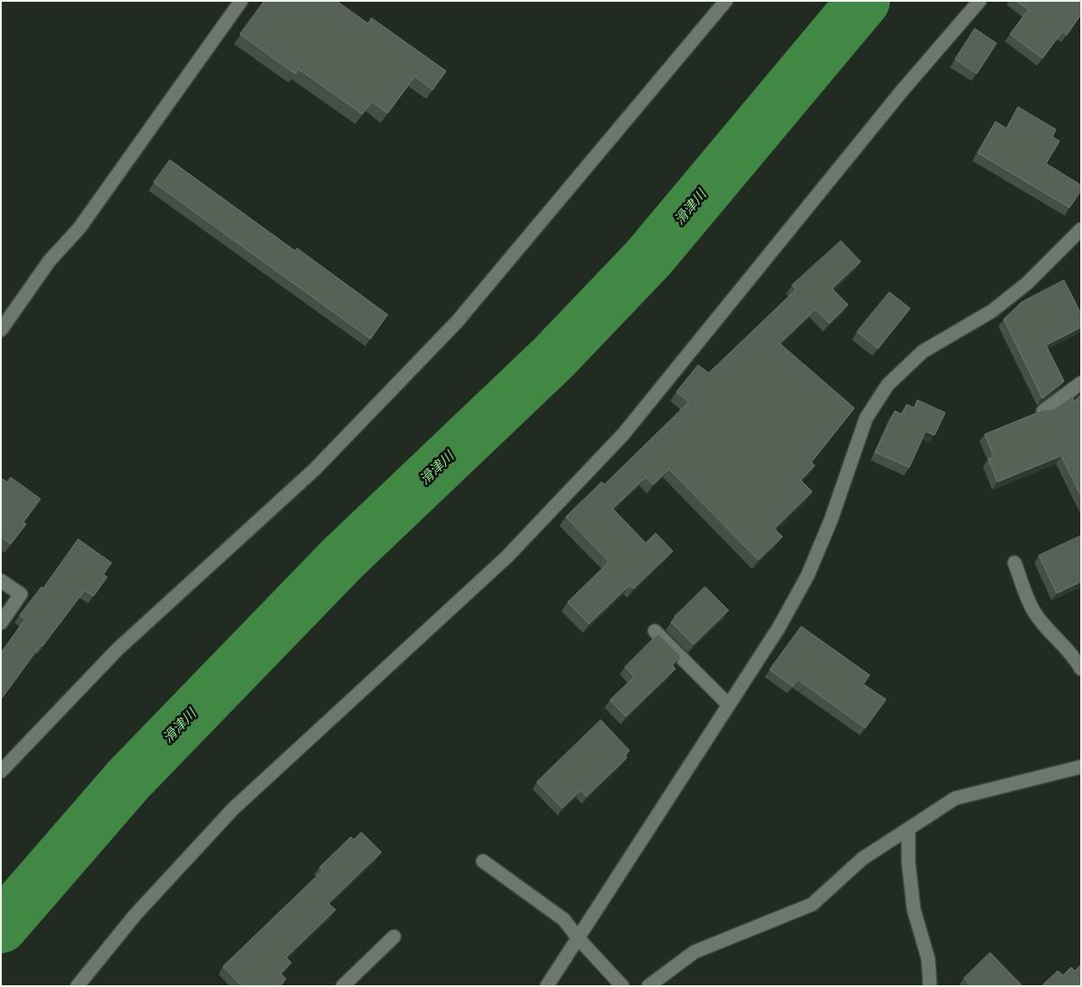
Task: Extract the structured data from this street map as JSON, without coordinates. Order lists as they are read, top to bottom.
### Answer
{
  "water": ["滑津川"]
}
